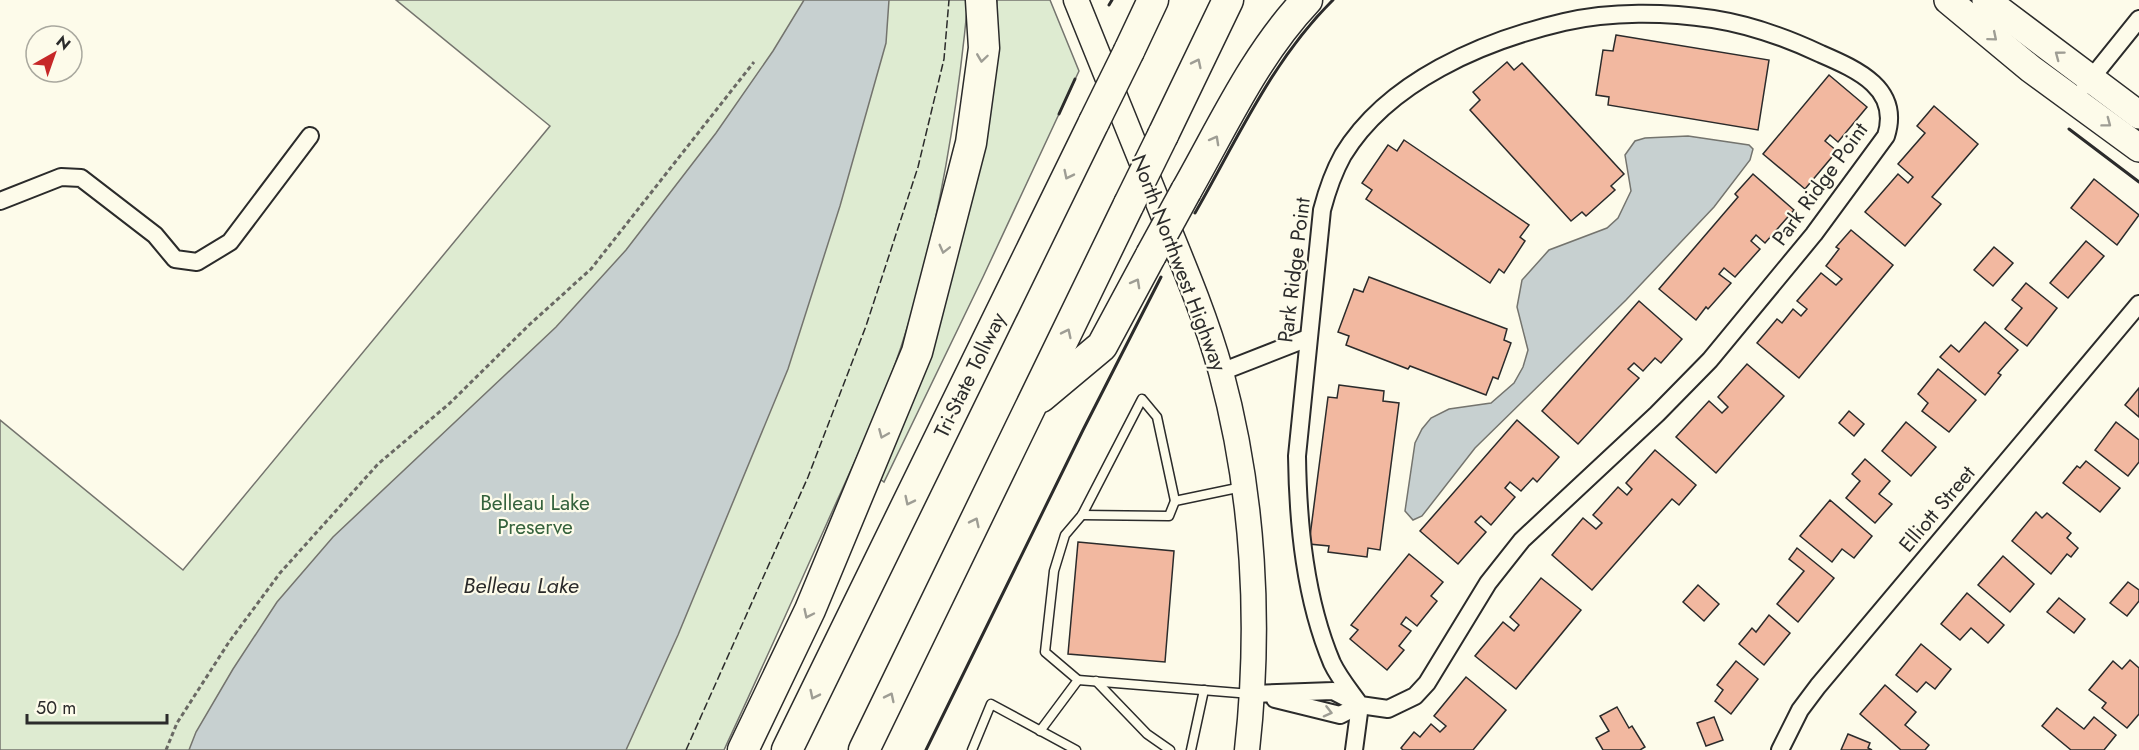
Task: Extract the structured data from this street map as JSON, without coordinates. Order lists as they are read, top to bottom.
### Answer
{
  "streets": {
    "highway": ["Tri-State Tollway"],
    "main road": ["North Northwest Highway"],
    "street": ["Park Ridge Point", "Elliott Street"]
  },
  "crossings": [
    ["Park Ridge Point", "North Northwest Highway"]
  ],
  "water": ["Belleau Lake"],
  "parks": ["Belleau Lake Preserve"],
  "scale_bar": "50 m",
  "north": "top right"
}
